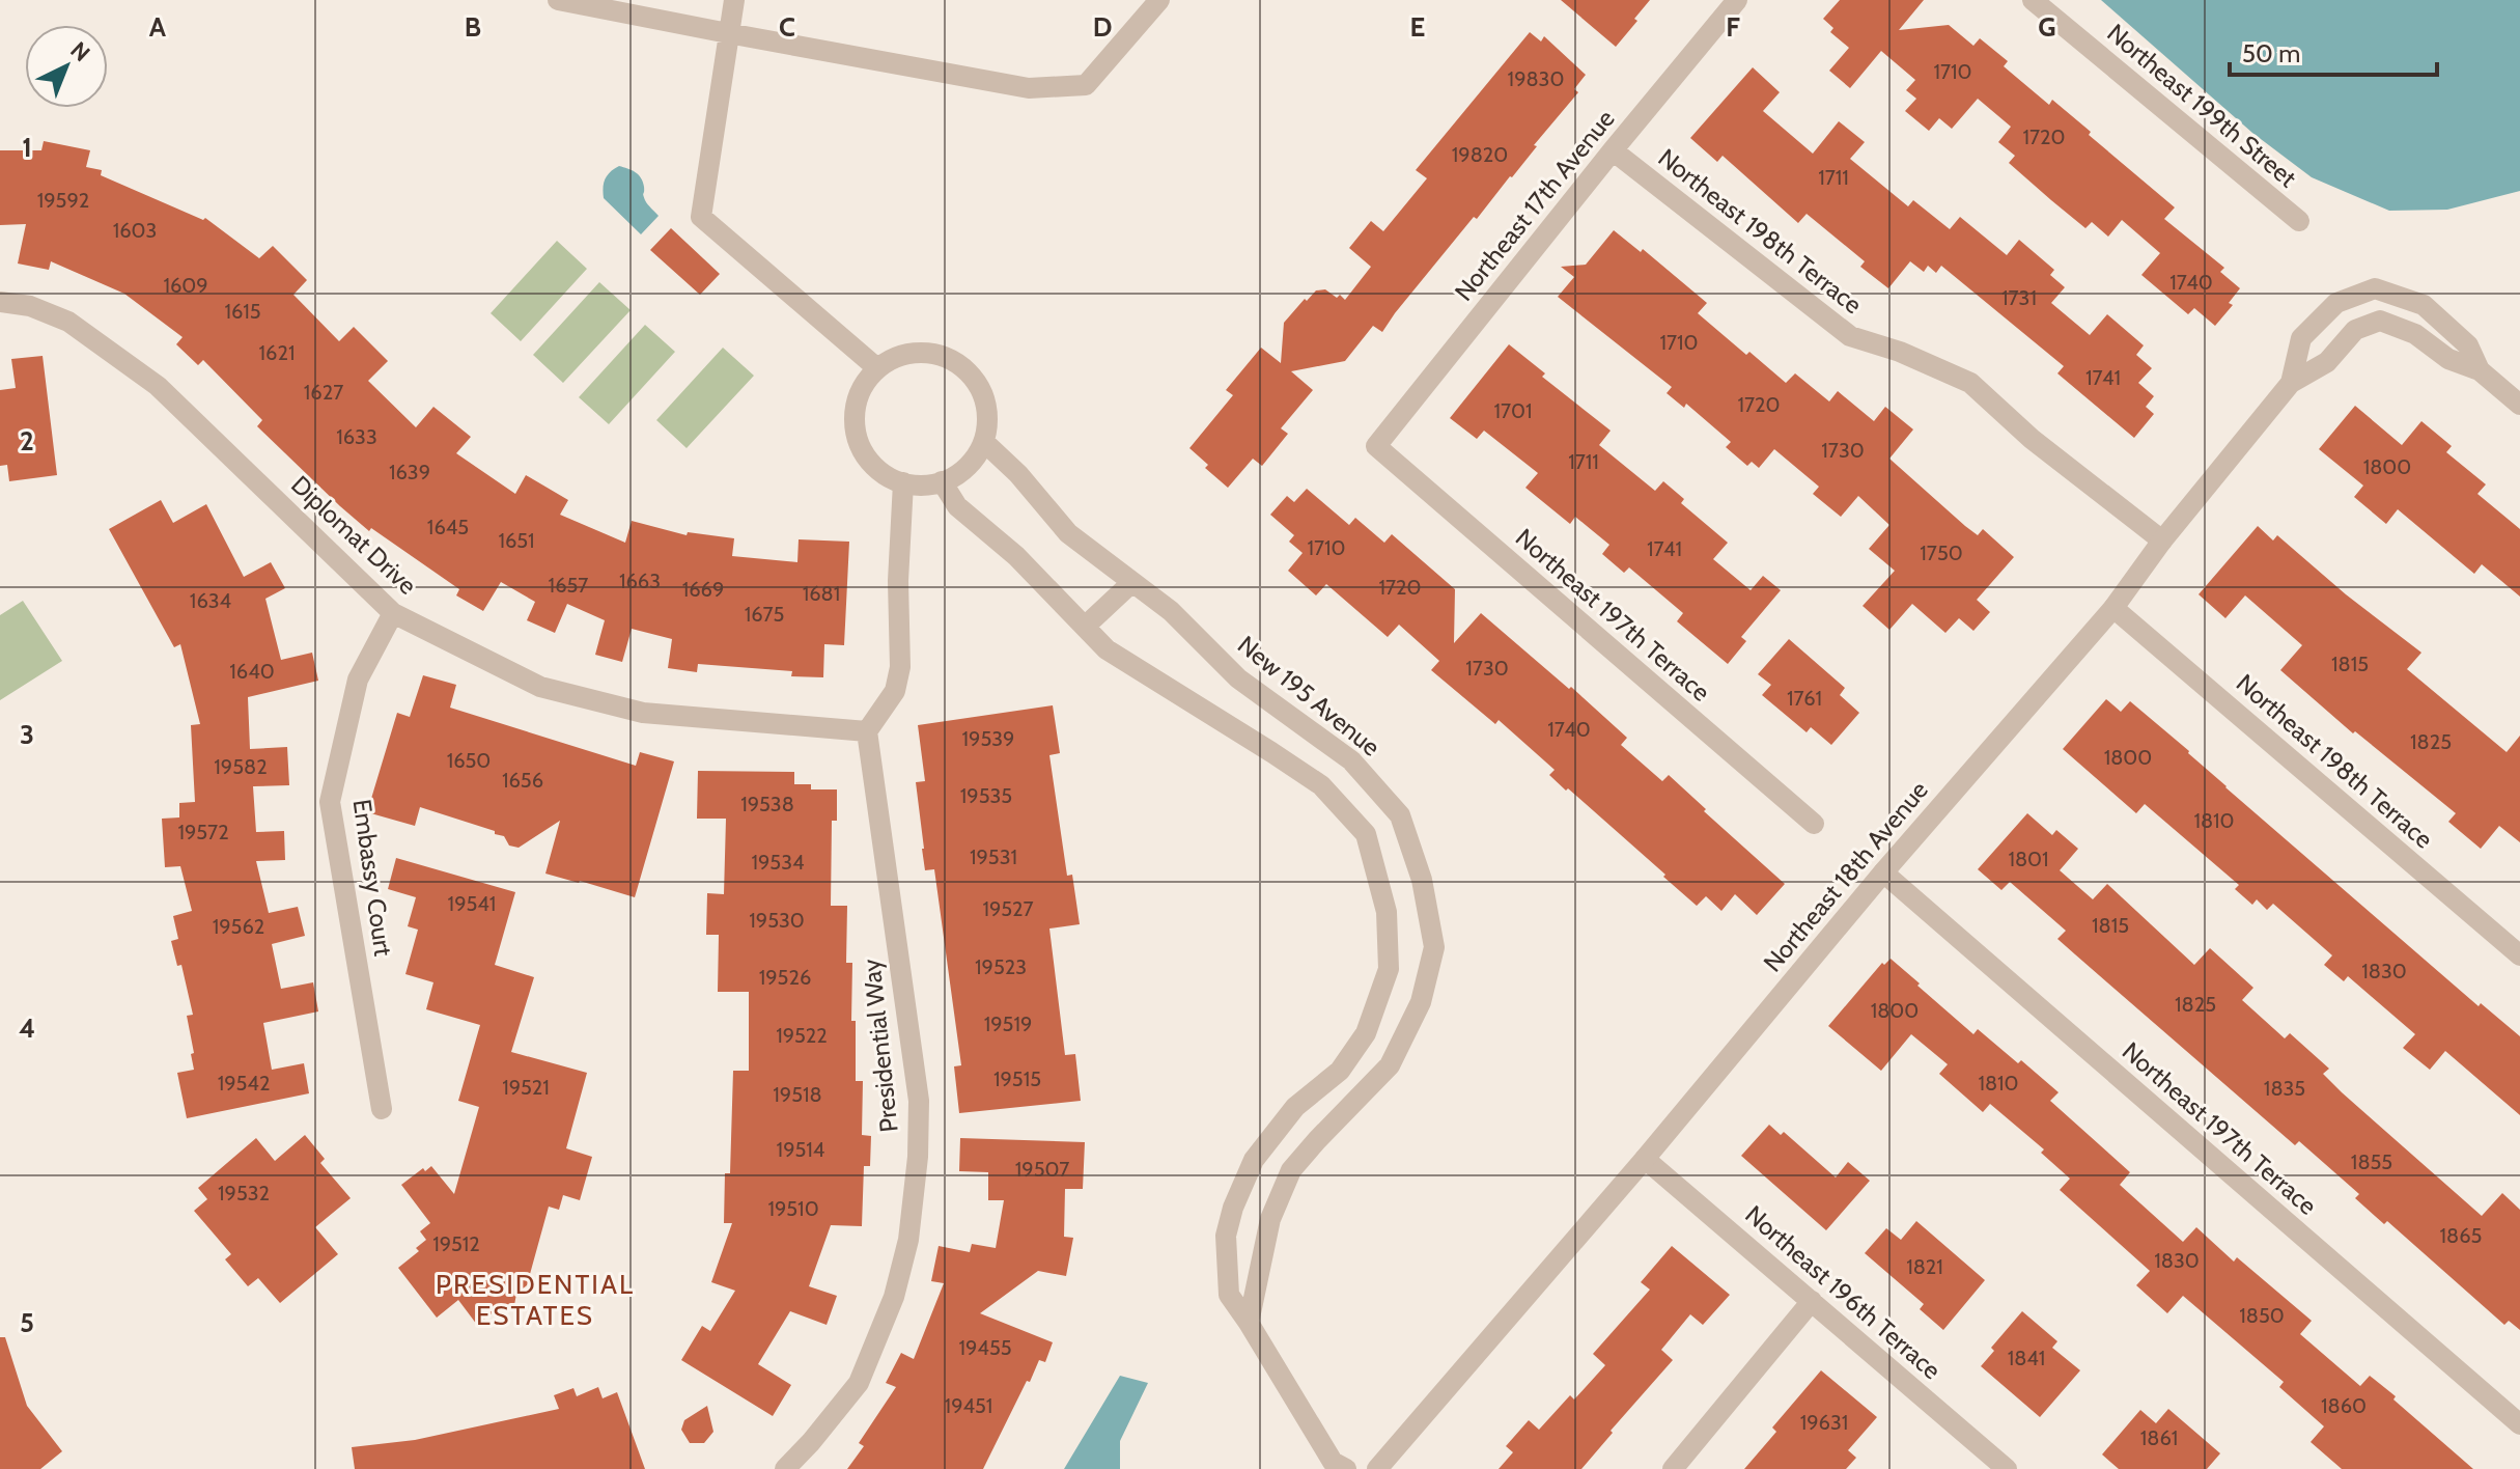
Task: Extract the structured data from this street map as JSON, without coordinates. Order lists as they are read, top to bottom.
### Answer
{
  "streets": {
    "street": [
      "Northeast 199th Street",
      "Northeast 17th Avenue",
      "Northeast 198th Terrace",
      "Diplomat Drive",
      "Northeast 197th Terrace",
      "New 195 Avenue",
      "Northeast 18th Avenue",
      "Embassy Court",
      "Presidential Way",
      "Northeast 196th Terrace"
    ]
  },
  "crossings": [
    ["Northeast 17th Avenue", "Northeast 198th Terrace"],
    ["Northeast 17th Avenue", "Northeast 197th Terrace"],
    ["Northeast 198th Terrace", "Northeast 18th Avenue"],
    ["Diplomat Drive", "Embassy Court"],
    ["Diplomat Drive", "Presidential Way"],
    ["Northeast 197th Terrace", "Northeast 18th Avenue"],
    ["Northeast 18th Avenue", "Northeast 196th Terrace"]
  ],
  "districts": ["PRESIDENTIAL ESTATES"],
  "house_numbers": [
    "1710",
    "19830",
    "1720",
    "19820",
    "1711",
    "19592",
    "1603",
    "1740",
    "1609",
    "1731",
    "1615",
    "1710",
    "1621",
    "1741",
    "1627",
    "1720",
    "1701",
    "1633",
    "1730",
    "1711",
    "1800",
    "1639",
    "1645",
    "1651",
    "1710",
    "1741",
    "1750",
    "1663",
    "1657",
    "1720",
    "1669",
    "1681",
    "1634",
    "1675",
    "1815",
    "1730",
    "1640",
    "1761",
    "1740",
    "19539",
    "1825",
    "1800",
    "1650",
    "19582",
    "1656",
    "19535",
    "19538",
    "1810",
    "19572",
    "19531",
    "1801",
    "19534",
    "19541",
    "19527",
    "19530",
    "1815",
    "19562",
    "19523",
    "1830",
    "19526",
    "1825",
    "1800",
    "19519",
    "19522",
    "19515",
    "19542",
    "1810",
    "19521",
    "1835",
    "19518",
    "19514",
    "1855",
    "19507",
    "19532",
    "19510",
    "1865",
    "19512",
    "1830",
    "1821",
    "1850",
    "19455",
    "1841",
    "19451",
    "1860",
    "19631",
    "1861"
  ],
  "scale_bar": "50 m",
  "north": "top right",
  "grid": {
    "columns": [
      "A",
      "B",
      "C",
      "D",
      "E",
      "F",
      "G"
    ],
    "rows": [
      "1",
      "2",
      "3",
      "4",
      "5"
    ]
  }
}
